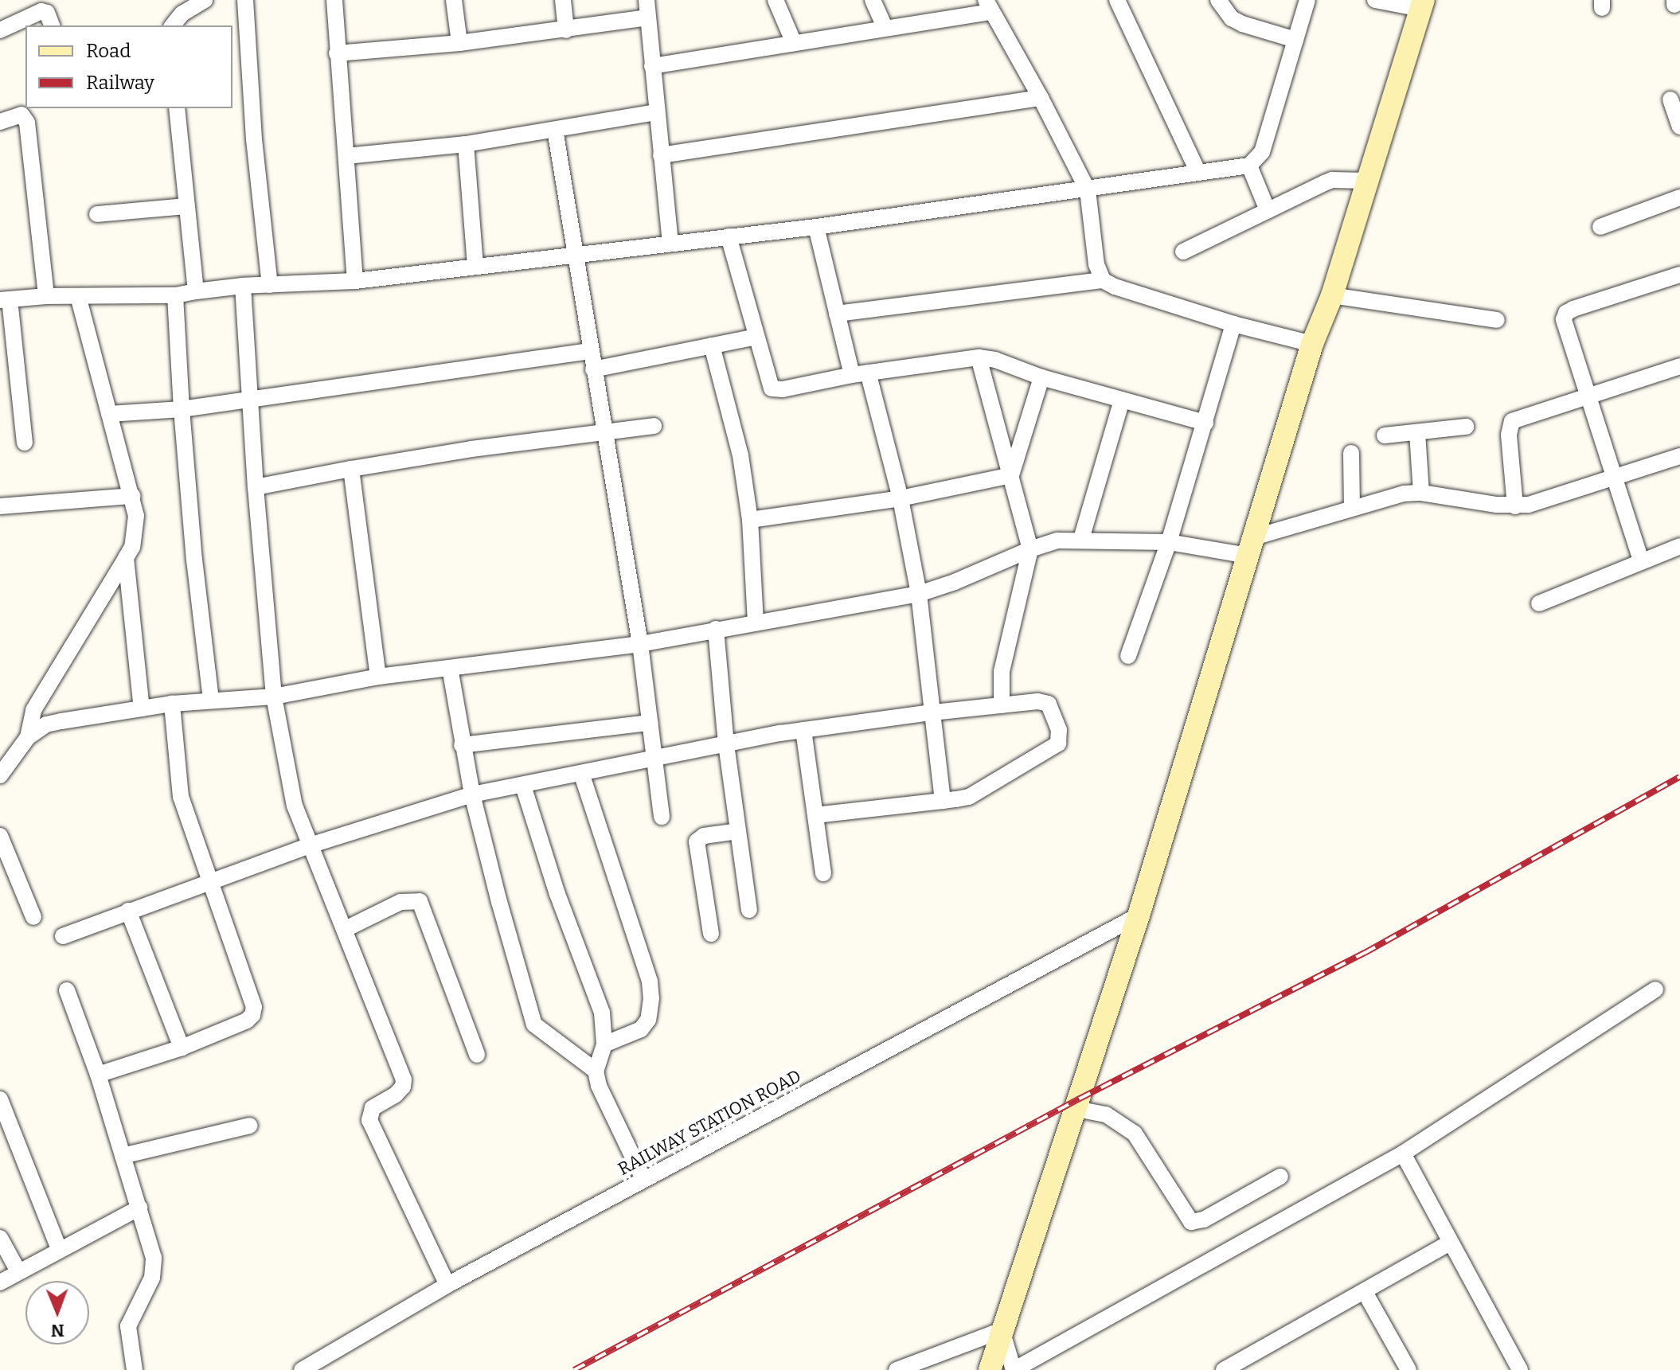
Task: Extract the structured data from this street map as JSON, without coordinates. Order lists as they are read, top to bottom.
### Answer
{
  "streets": {
    "street": ["RAILWAY STATION ROAD"]
  },
  "legend": ["Road", "Railway"],
  "north": "bottom"
}
